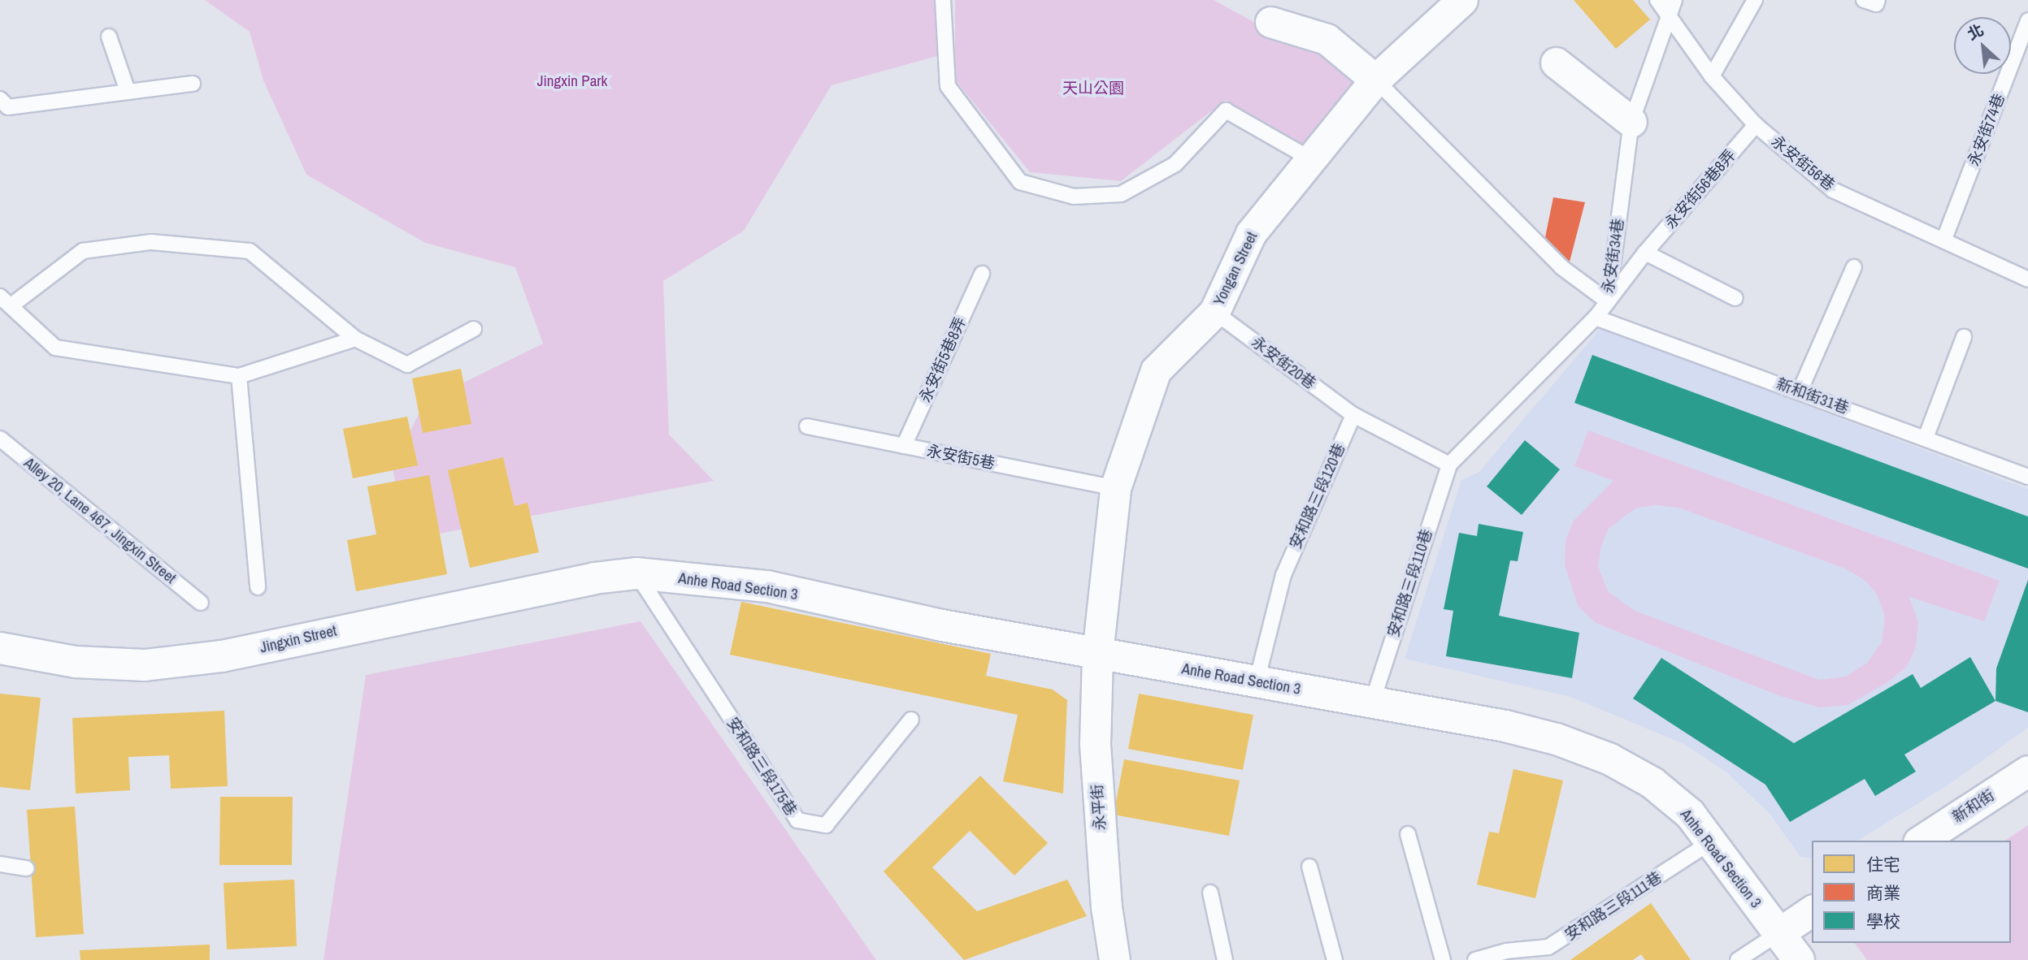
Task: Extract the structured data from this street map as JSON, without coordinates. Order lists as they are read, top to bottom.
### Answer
{
  "streets": {
    "main road": ["Anhe Road Section 3", "Jingxin Street"],
    "street": ["Yongan Street", "新和街", "永平街"],
    "lane": [
      "永安街74巷",
      "永安街56巷",
      "永安街56巷8弄",
      "永安街34巷",
      "永安街5巷8弄",
      "永安街20巷",
      "新和街31巷",
      "永安街5巷",
      "安和路三段120巷",
      "Alley 20, Lane 467, Jingxin Street",
      "安和路三段110巷",
      "安和路三段175巷",
      "安和路三段111巷"
    ]
  },
  "crossings": [
    ["永安街74巷", "永安街56巷"],
    ["永安街56巷", "永安街56巷8弄"],
    ["永安街56巷", "永安街34巷"],
    ["永安街56巷8弄", "永安街34巷"],
    ["永安街56巷8弄", "新和街31巷"],
    ["永安街56巷8弄", "安和路三段110巷"],
    ["永安街34巷", "Yongan Street"],
    ["Yongan Street", "永安街20巷"],
    ["Yongan Street", "永安街5巷"],
    ["Yongan Street", "Anhe Road Section 3"],
    ["Yongan Street", "永平街"],
    ["永安街5巷8弄", "永安街5巷"],
    ["永安街20巷", "安和路三段120巷"],
    ["安和路三段120巷", "Anhe Road Section 3"],
    ["安和路三段110巷", "Anhe Road Section 3"],
    ["Anhe Road Section 3", "Jingxin Street"],
    ["Anhe Road Section 3", "安和路三段175巷"],
    ["Anhe Road Section 3", "永平街"],
    ["Anhe Road Section 3", "安和路三段111巷"]
  ],
  "parks": ["Jingxin Park", "天山公園"],
  "legend": ["住宅", "商業", "學校"],
  "north": "top left"
}
